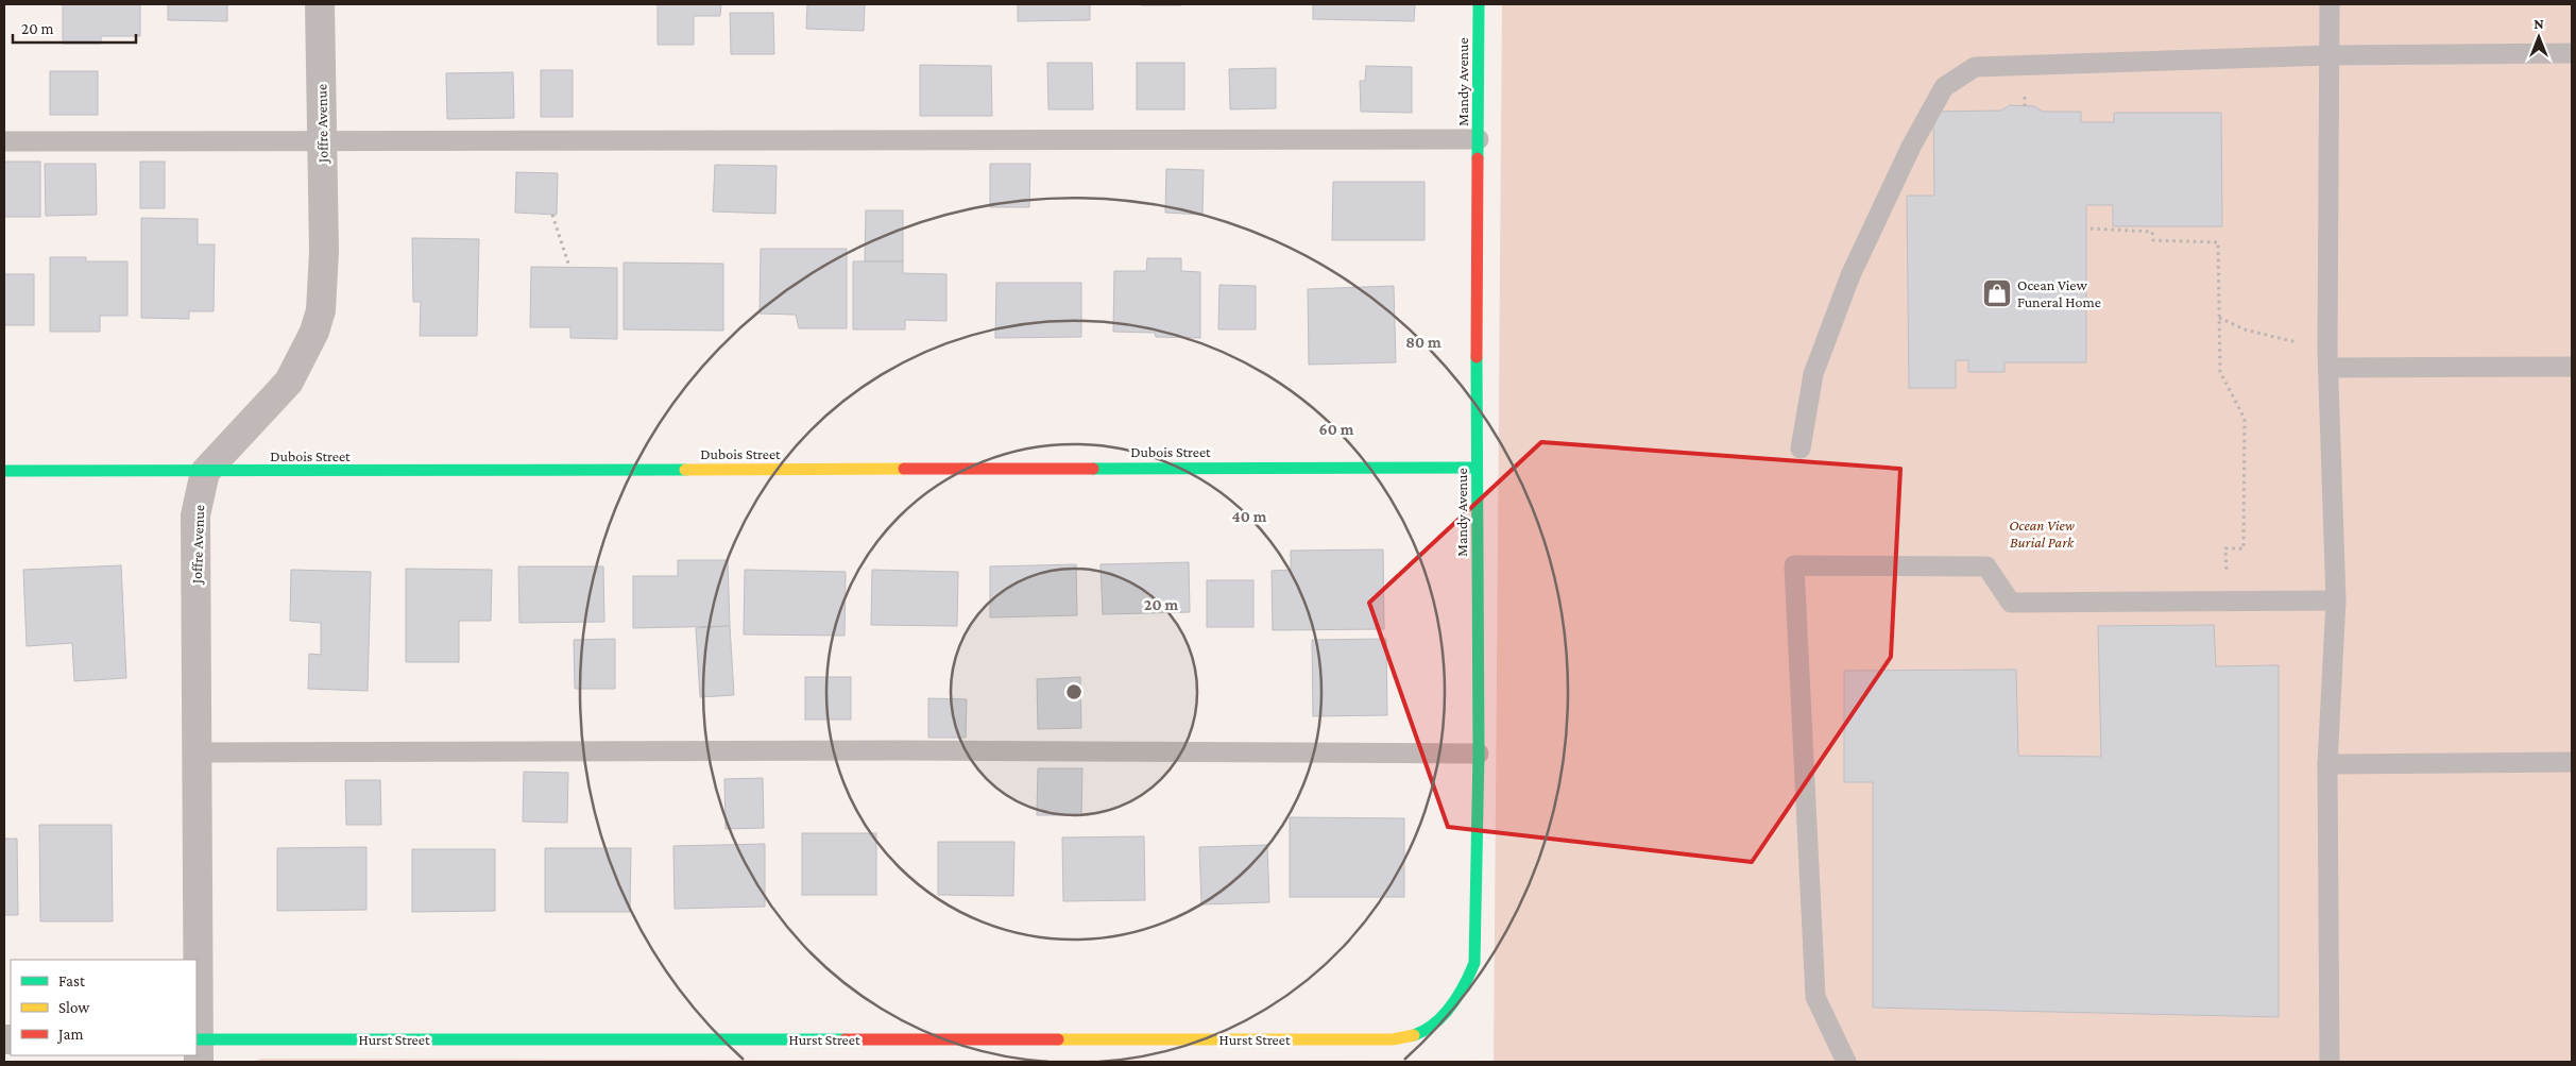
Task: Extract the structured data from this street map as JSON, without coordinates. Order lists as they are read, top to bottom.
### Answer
{
  "streets": {
    "street": [
      "Mandy Avenue",
      "Joffre Avenue",
      "Dubois Street",
      "Hurst Street"
    ]
  },
  "crossings": [
    ["Mandy Avenue", "Dubois Street"],
    ["Mandy Avenue", "Hurst Street"],
    ["Joffre Avenue", "Dubois Street"],
    ["Joffre Avenue", "Hurst Street"]
  ],
  "parks": ["Ocean View Burial Park"],
  "places": {
    "shop": ["Ocean View Funeral Home"]
  },
  "legend": ["Fast", "Slow", "Jam"],
  "scale_bar": "20 m",
  "north": "top",
  "rings": [
    "80 m",
    "60 m",
    "40 m",
    "20 m"
  ]
}
